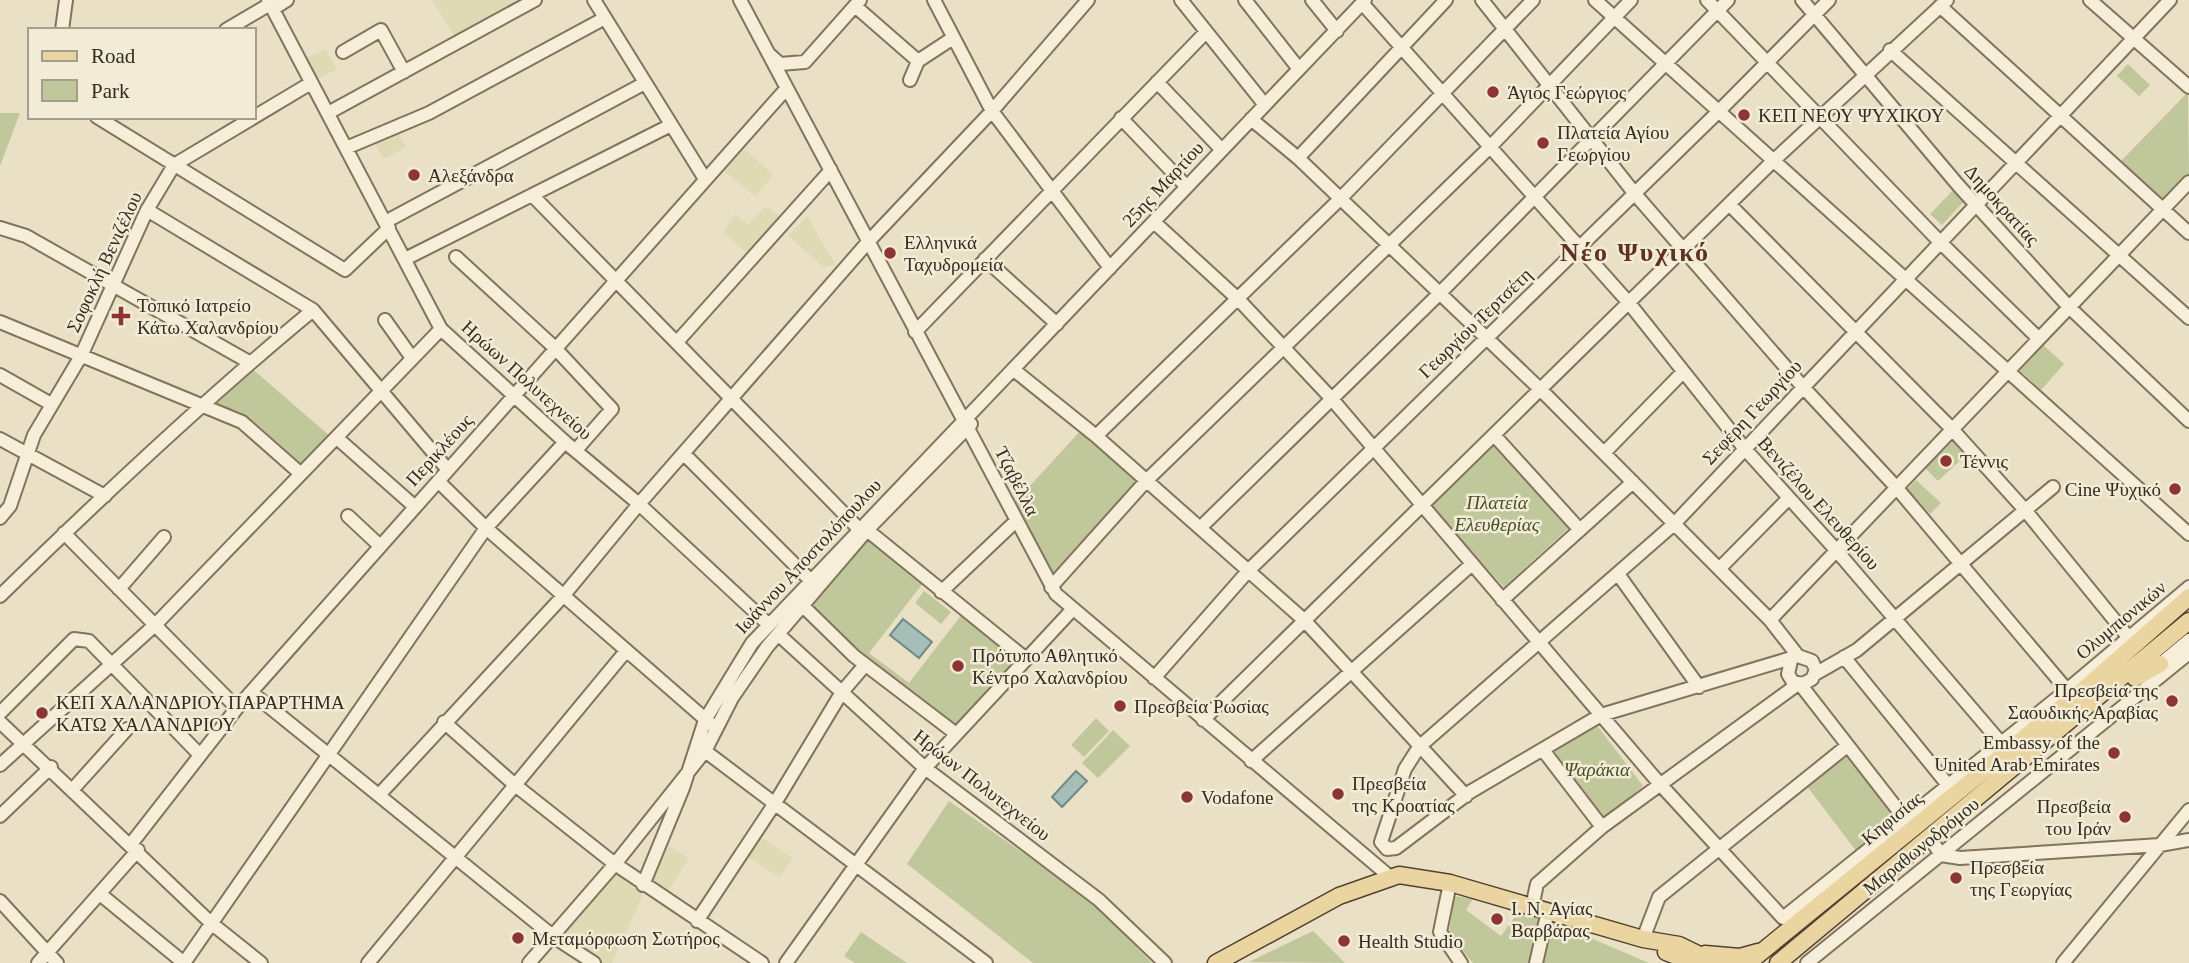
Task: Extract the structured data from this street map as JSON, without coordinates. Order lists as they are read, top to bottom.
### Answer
{
  "streets": {
    "main road": ["Κηφισίας"],
    "street": [
      "25ης Μαρτίου",
      "Δημοκρατίας",
      "Σοφοκλή Βενιζέλου",
      "Γεωργίου Τερτσέτη",
      "Ηρώων Πολυτεχνείου",
      "Σεφέρη Γεωργίου",
      "Περικλέους",
      "Τζαβέλλα",
      "Βενιζέλου Ελευθερίου",
      "Ιωάννου Αποστολόπουλου",
      "Ολυμπιονικών",
      "Μαραθωνοδρόμου"
    ]
  },
  "crossings": [
    ["25ης Μαρτίου", "Τζαβέλλα"],
    ["25ης Μαρτίου", "Βενιζέλου Ελευθερίου"],
    ["25ης Μαρτίου", "Ιωάννου Αποστολόπουλου"],
    ["Δημοκρατίας", "Γεωργίου Τερτσέτη"],
    ["Δημοκρατίας", "Σεφέρη Γεωργίου"],
    ["Σοφοκλή Βενιζέλου", "Ηρώων Πολυτεχνείου"],
    ["Γεωργίου Τερτσέτη", "Τζαβέλλα"],
    ["Γεωργίου Τερτσέτη", "Βενιζέλου Ελευθερίου"],
    ["Ηρώων Πολυτεχνείου", "Περικλέους"],
    ["Ηρώων Πολυτεχνείου", "Ιωάννου Αποστολόπουλου"],
    ["Σεφέρη Γεωργίου", "Βενιζέλου Ελευθερίου"],
    ["Περικλέους", "Τζαβέλλα"],
    ["Τζαβέλλα", "Ιωάννου Αποστολόπουλου"],
    ["Βενιζέλου Ελευθερίου", "Ολυμπιονικών"]
  ],
  "districts": ["Νέο Ψυχικό"],
  "parks": ["Πλατεία Ελευθερίας", "Ψαράκια"],
  "places": {
    "other": [
      "Άγιος Γεώργιος",
      "ΚΕΠ ΝΕΟΥ ΨΥΧΙΚΟΥ",
      "Πλατεία Αγίου Γεωργίου",
      "Αλεξάνδρα",
      "Ελληνικά Ταχυδρομεία",
      "Τέννις",
      "Cine Ψυχικό",
      "Πρότυπο Αθλητικό Κέντρο Χαλανδρίου",
      "Πρεσβεία της Σαουδικής Αραβίας",
      "Πρεσβεία Ρωσίας",
      "ΚΕΠ ΧΑΛΑΝΔΡΙΟΥ ΠΑΡΑΡΤΗΜΑ ΚΑΤΩ ΧΑΛΑΝΔΡΙΟΥ",
      "Embassy of the United Arab Emirates",
      "Πρεσβεία της Κροατίας",
      "Vodafone",
      "Πρεσβεία του Ιράν",
      "Πρεσβεία της Γεωργίας",
      "Ι. Ν. Αγίας Βαρβάρας",
      "Μεταμόρφωση Σωτήρος",
      "Health Studio"
    ],
    "health": ["Τοπικό Ιατρείο Κάτω Χαλανδρίου"]
  },
  "legend": ["Road", "Park"]
}
